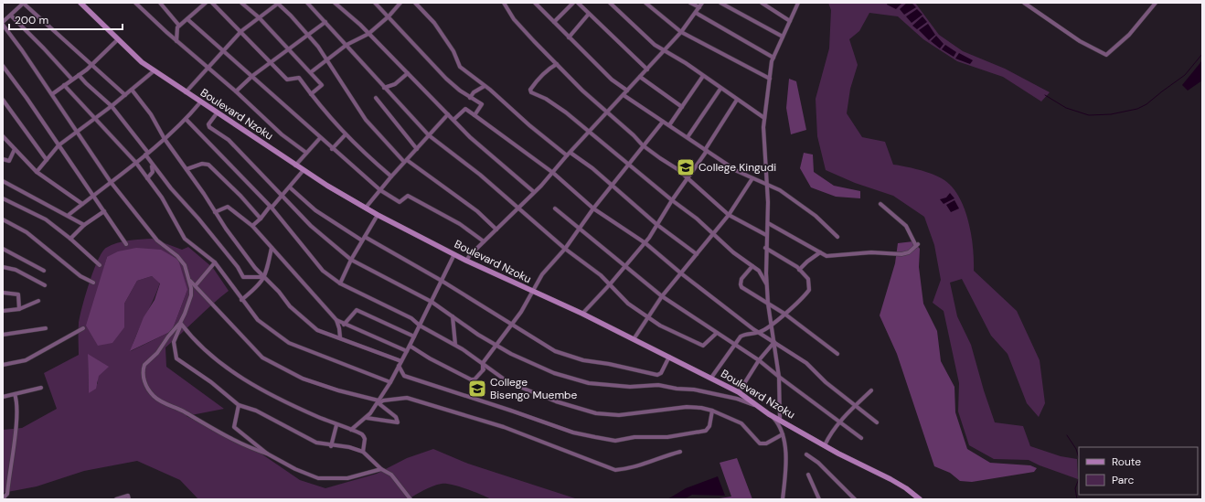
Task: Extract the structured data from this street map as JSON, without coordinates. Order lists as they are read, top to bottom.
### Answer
{
  "streets": {
    "street": ["Boulevard Nzoku"]
  },
  "places": {
    "school or university": ["College Kingudi", "College Bisengo Muembe"]
  },
  "legend": ["Route", "Parc"],
  "scale_bar": "200 m"
}
